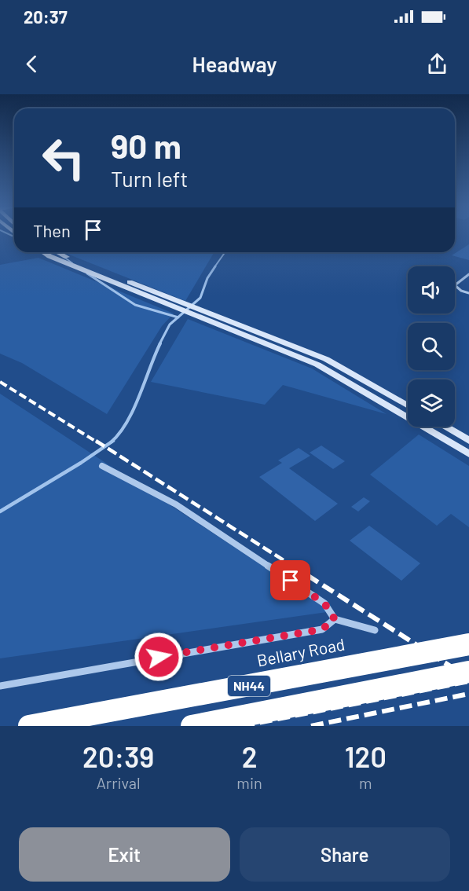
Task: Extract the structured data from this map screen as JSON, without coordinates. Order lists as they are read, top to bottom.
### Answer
{
  "streets": {
    "highway": ["Bellary Road", "NH44"]
  },
  "page": {
    "status": "20:37",
    "header": "Headway",
    "turn": ["90 m", "Turn left"],
    "then": "Then",
    "eta": [
      "20:39",
      "Arrival",
      "2",
      "min",
      "120",
      "m"
    ],
    "buttons": ["Exit", "Share"]
  }
}
